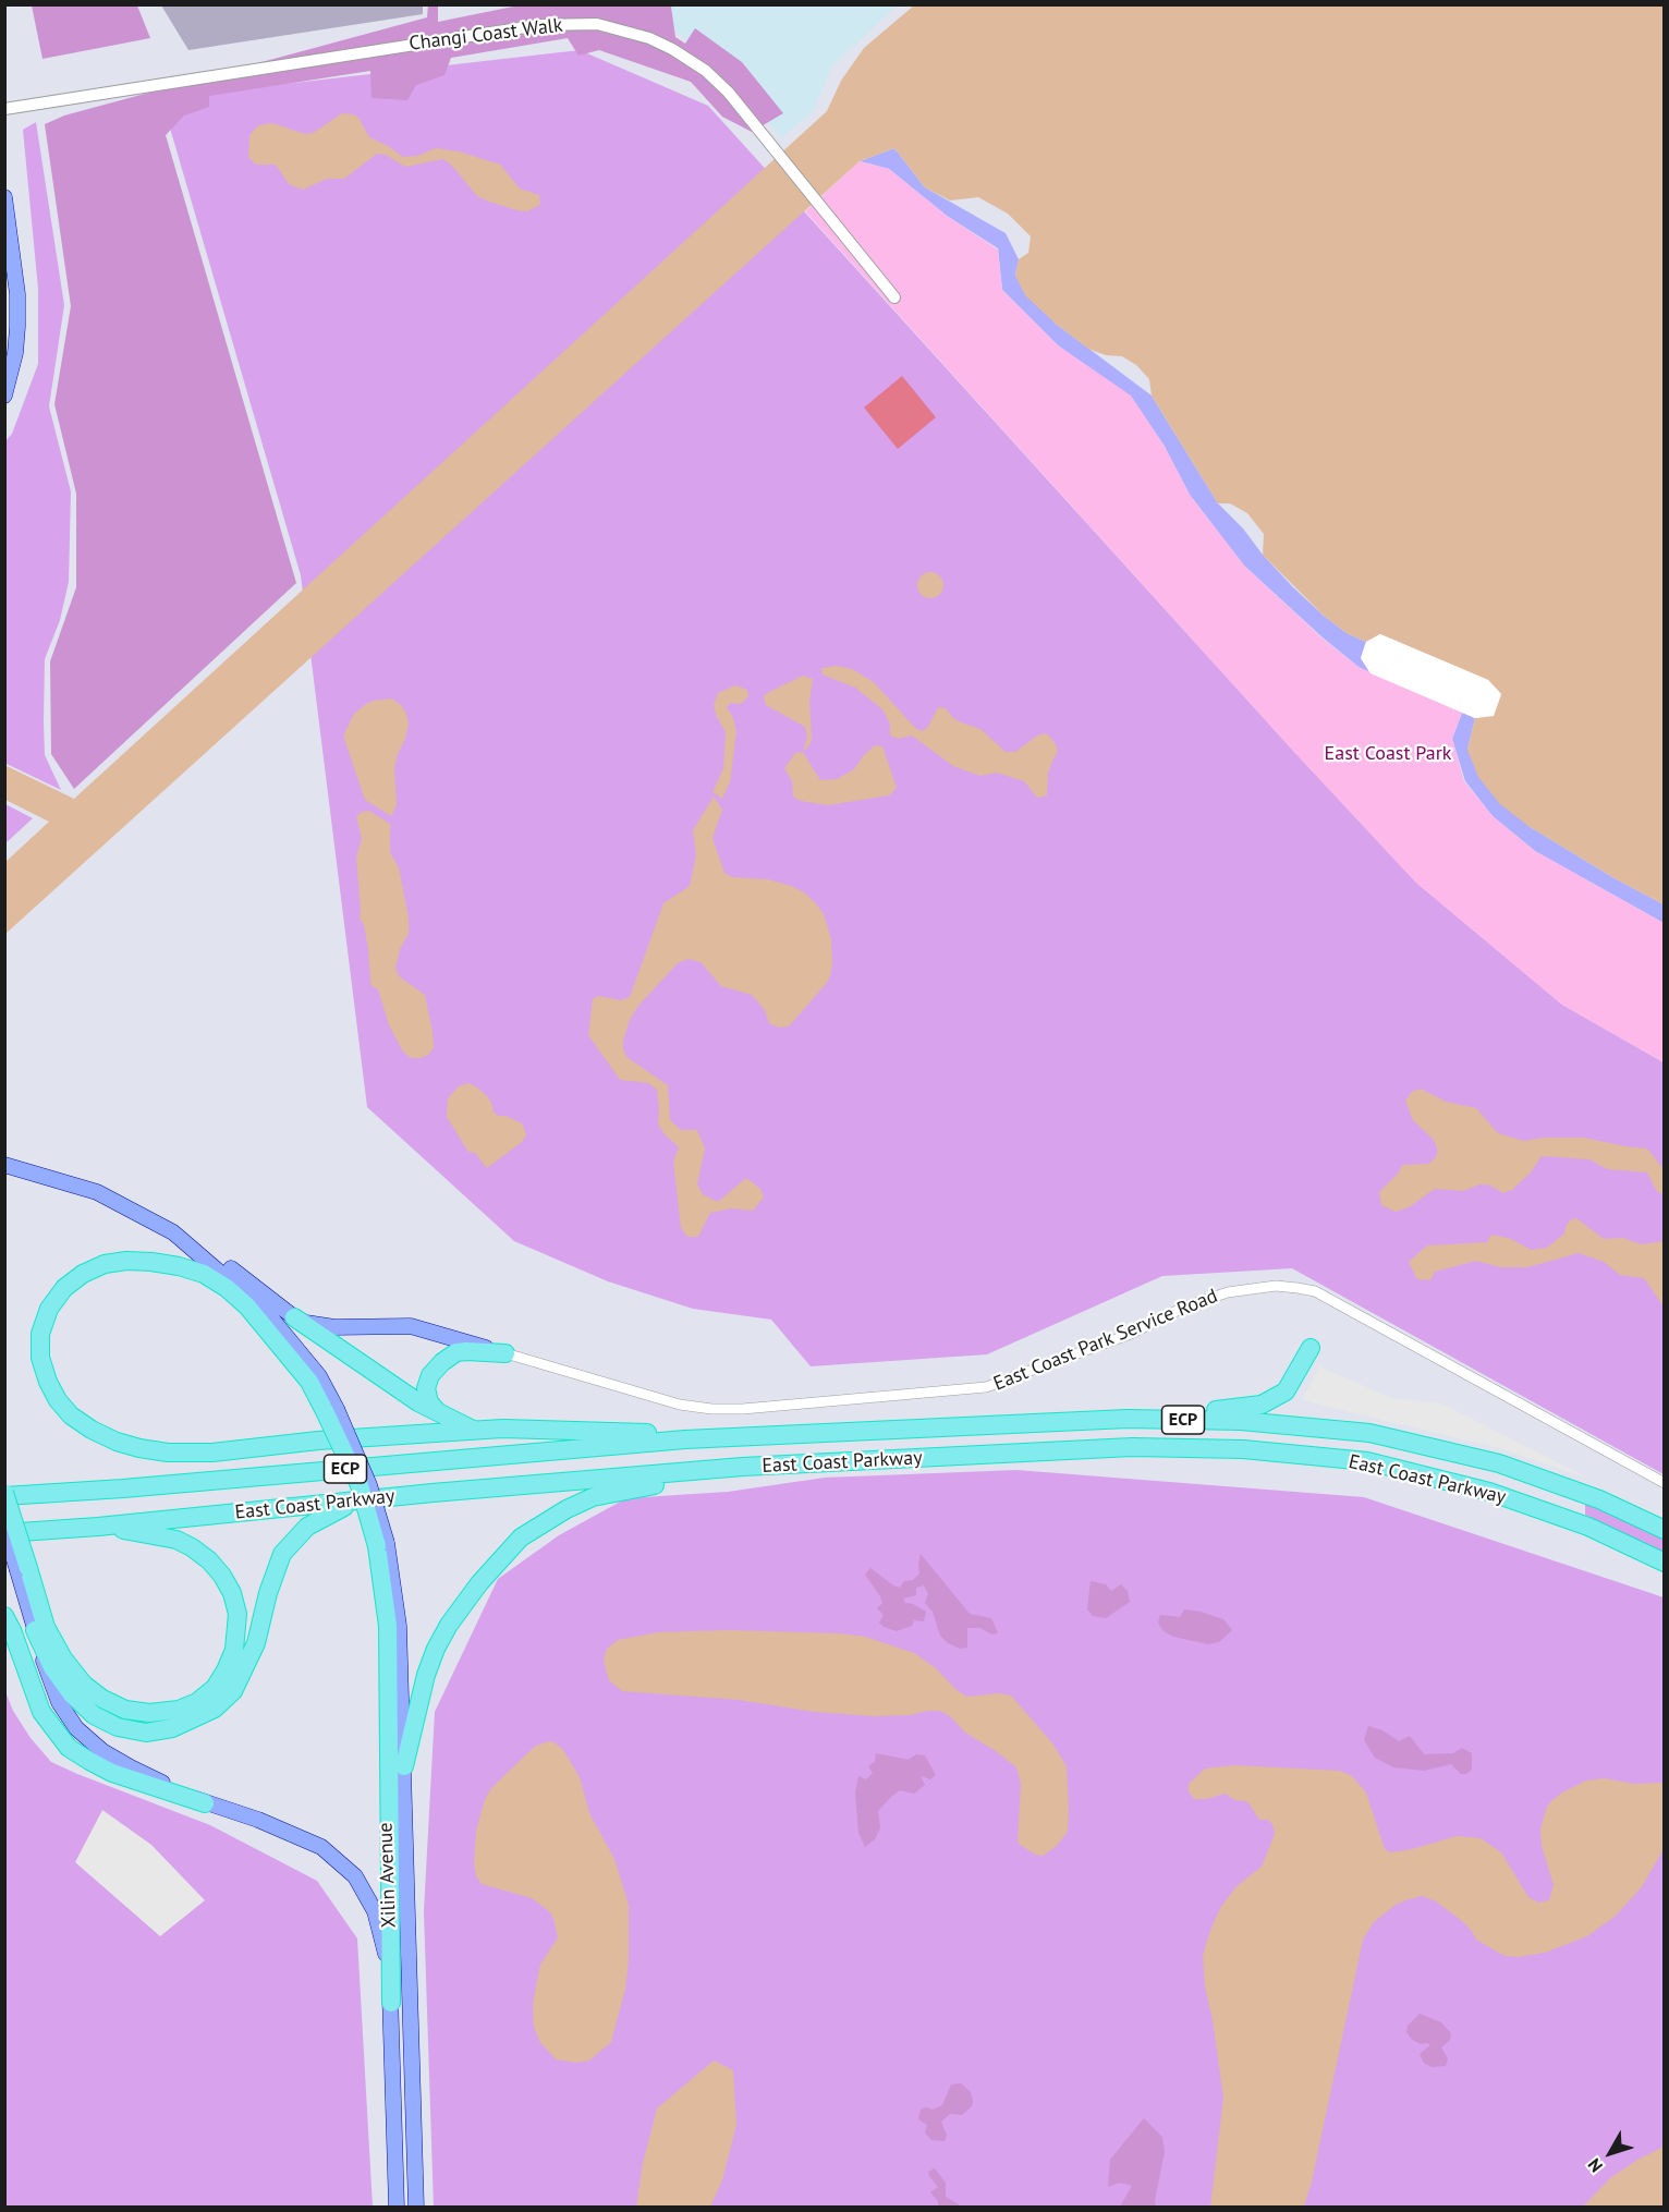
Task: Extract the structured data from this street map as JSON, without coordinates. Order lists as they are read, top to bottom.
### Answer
{
  "streets": {
    "highway": ["ECP", "East Coast Parkway"],
    "main road": ["Xilin Avenue"],
    "street": ["Changi Coast Walk", "East Coast Park Service Road"]
  },
  "parks": ["East Coast Park"],
  "north": "bottom left"
}
